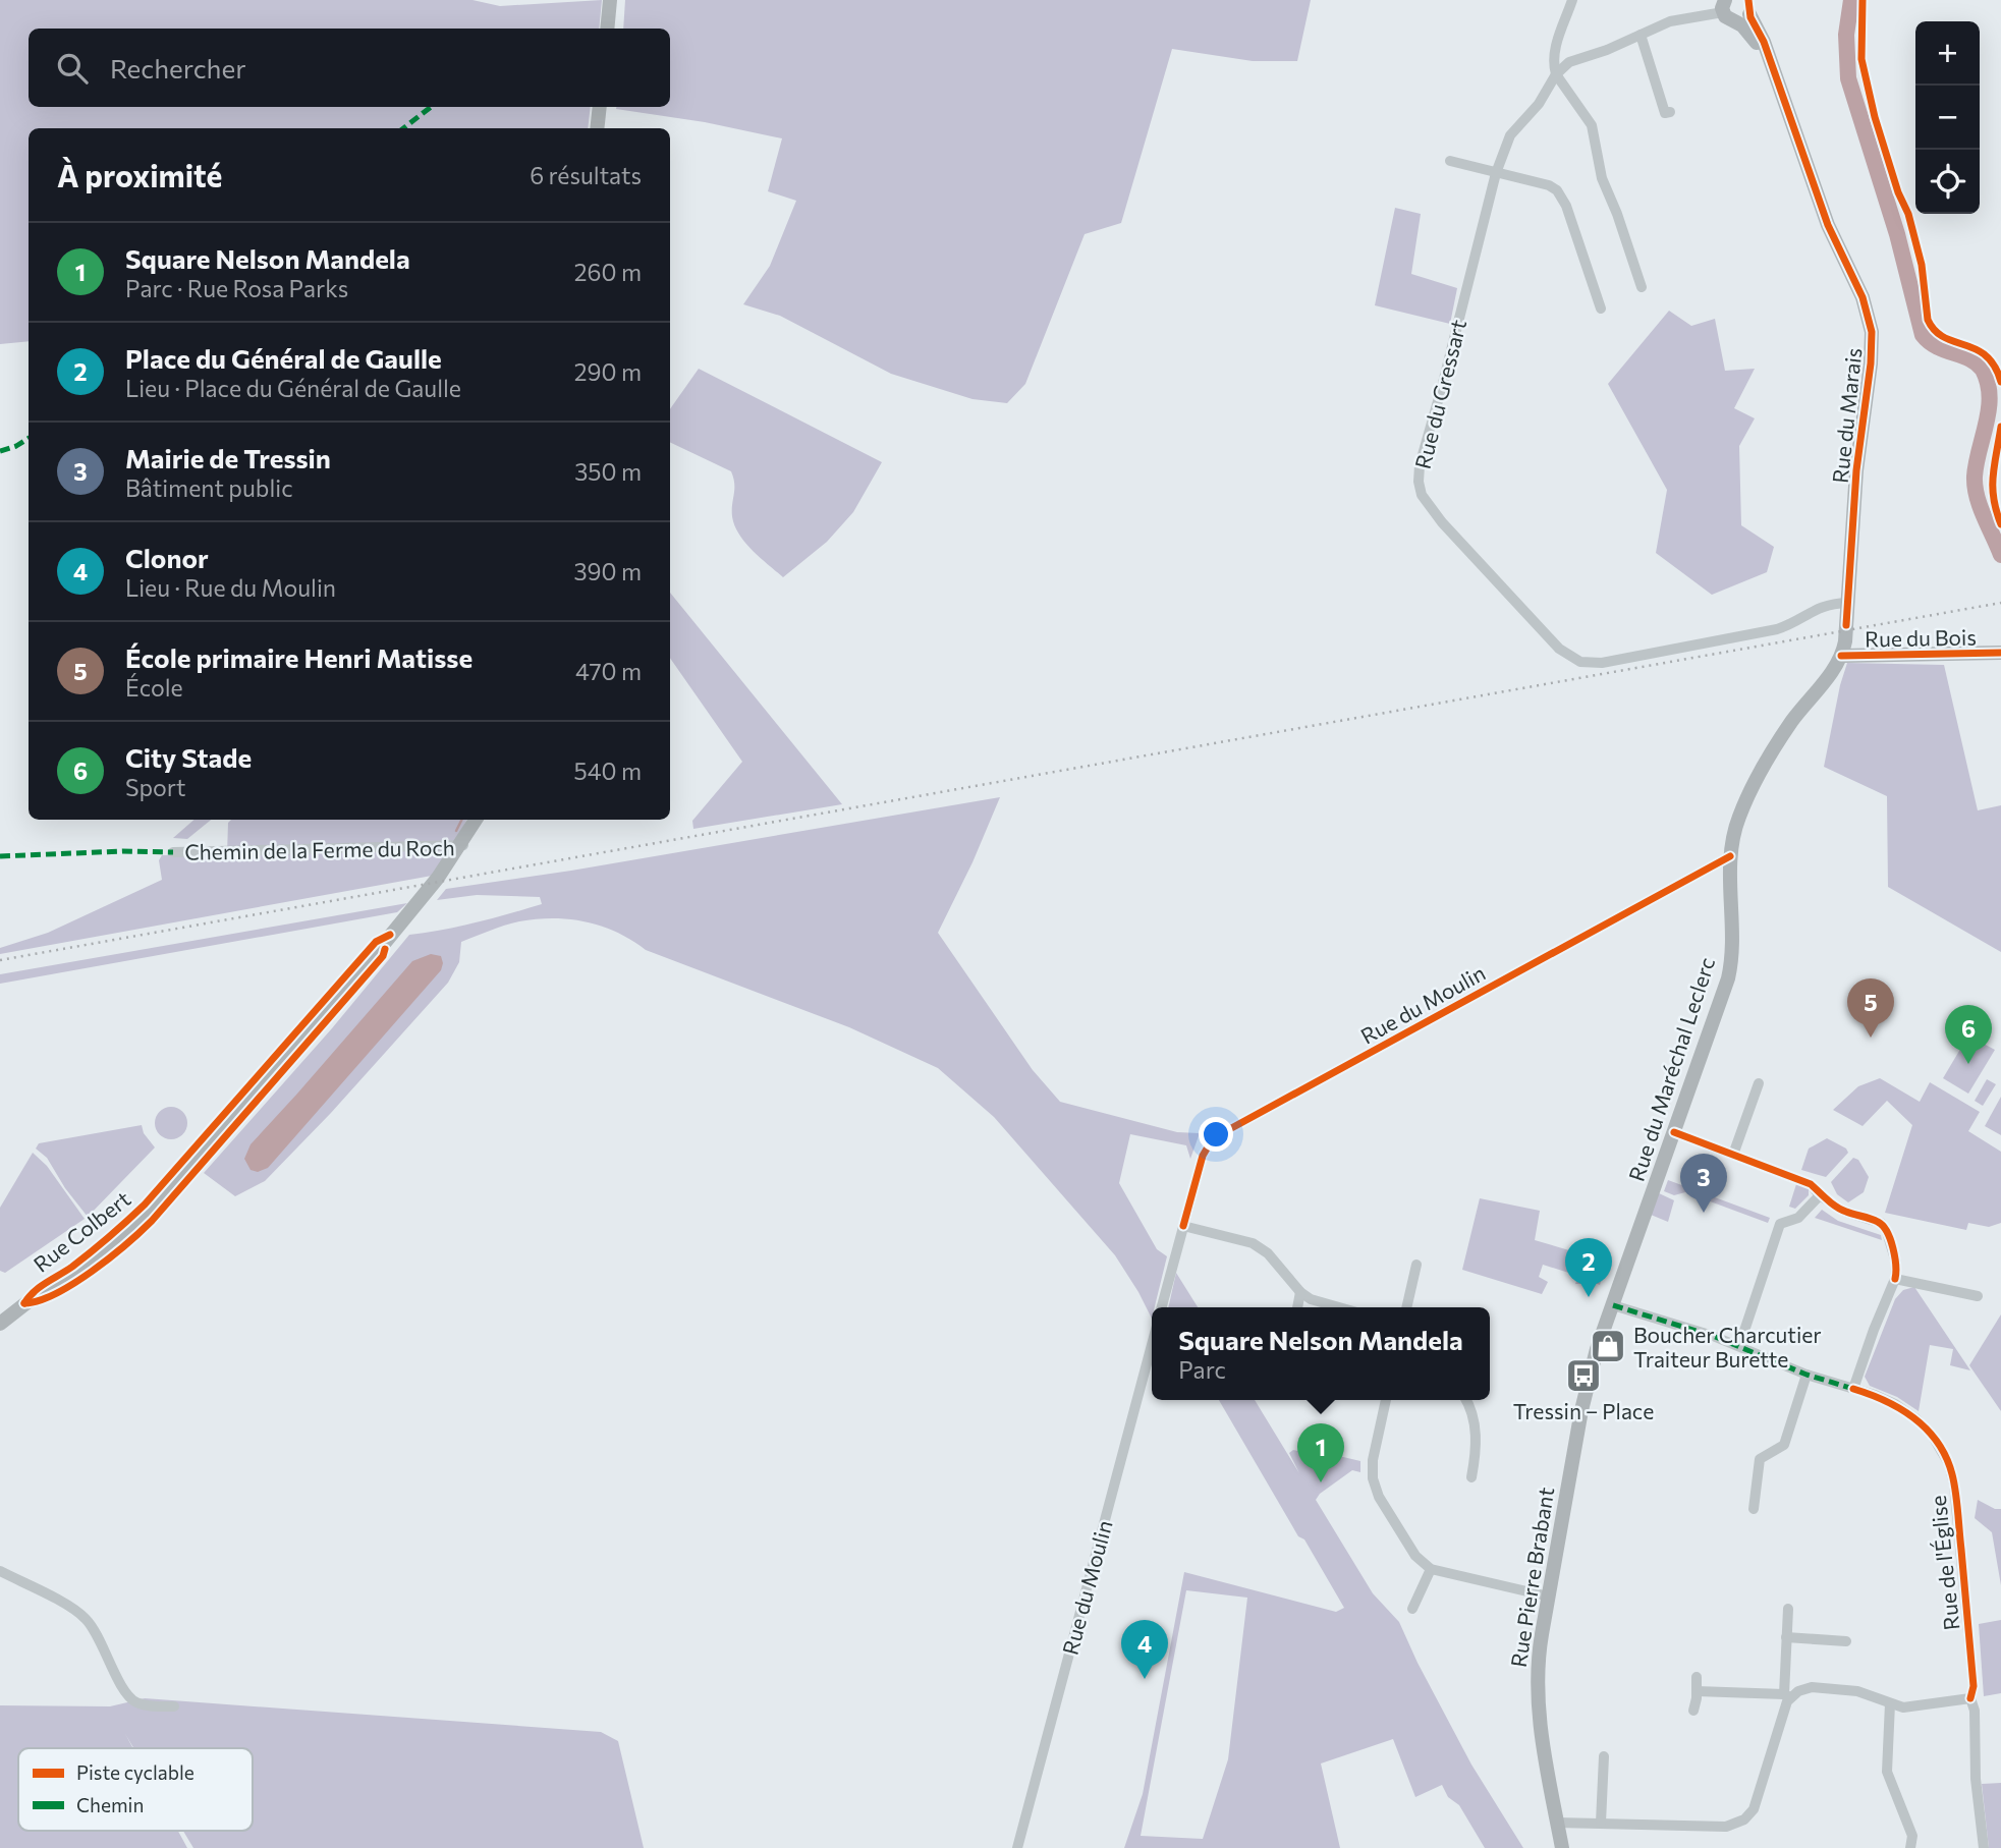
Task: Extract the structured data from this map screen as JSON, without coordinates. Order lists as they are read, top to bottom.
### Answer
{
  "streets": {
    "street": [
      "Rue du Gressart",
      "Rue du Marais",
      "Rue du Bois",
      "Chemin de la Ferme du Roch",
      "Rue du Moulin",
      "Rue du Maréchal Leclerc",
      "Rue Colbert",
      "Rue de l'Église",
      "Rue Pierre Brabant"
    ]
  },
  "crossings": [
    ["Rue du Gressart", "Rue du Marais"],
    ["Rue du Marais", "Rue du Bois"],
    ["Rue du Marais", "Rue du Maréchal Leclerc"],
    ["Rue du Bois", "Rue du Maréchal Leclerc"],
    ["Chemin de la Ferme du Roch", "Rue Colbert"],
    ["Rue du Moulin", "Rue du Maréchal Leclerc"],
    ["Rue du Maréchal Leclerc", "Rue de l'Église"],
    ["Rue du Maréchal Leclerc", "Rue Pierre Brabant"],
    ["Rue de l'Église", "Rue Pierre Brabant"]
  ],
  "places": {
    "shop": ["Boucher Charcutier Traiteur Burette"],
    "bus stop": ["Tressin – Place"]
  },
  "legend": ["Piste cyclable", "Chemin"],
  "page": {
    "map_buttons": ["+", "−"],
    "search": "Rechercher",
    "heading": ["À proximité", "6 résultats"],
    "list": [
      {
        "mark": "1",
        "name": "Square Nelson Mandela",
        "note": "Parc · Rue Rosa Parks",
        "value": "260 m"
      },
      {
        "mark": "2",
        "name": "Place du Général de Gaulle",
        "note": "Lieu · Place du Général de Gaulle",
        "value": "290 m"
      },
      {
        "mark": "3",
        "name": "Mairie de Tressin",
        "note": "Bâtiment public",
        "value": "350 m"
      },
      {
        "mark": "4",
        "name": "Clonor",
        "note": "Lieu · Rue du Moulin",
        "value": "390 m"
      },
      {
        "mark": "5",
        "name": "École primaire Henri Matisse",
        "note": "École",
        "value": "470 m"
      },
      {
        "mark": "6",
        "name": "City Stade",
        "note": "Sport",
        "value": "540 m"
      }
    ],
    "pins": [
      "5",
      "6",
      "3",
      "2",
      "1",
      "4"
    ],
    "popup": ["Square Nelson Mandela", "Parc"]
  }
}
